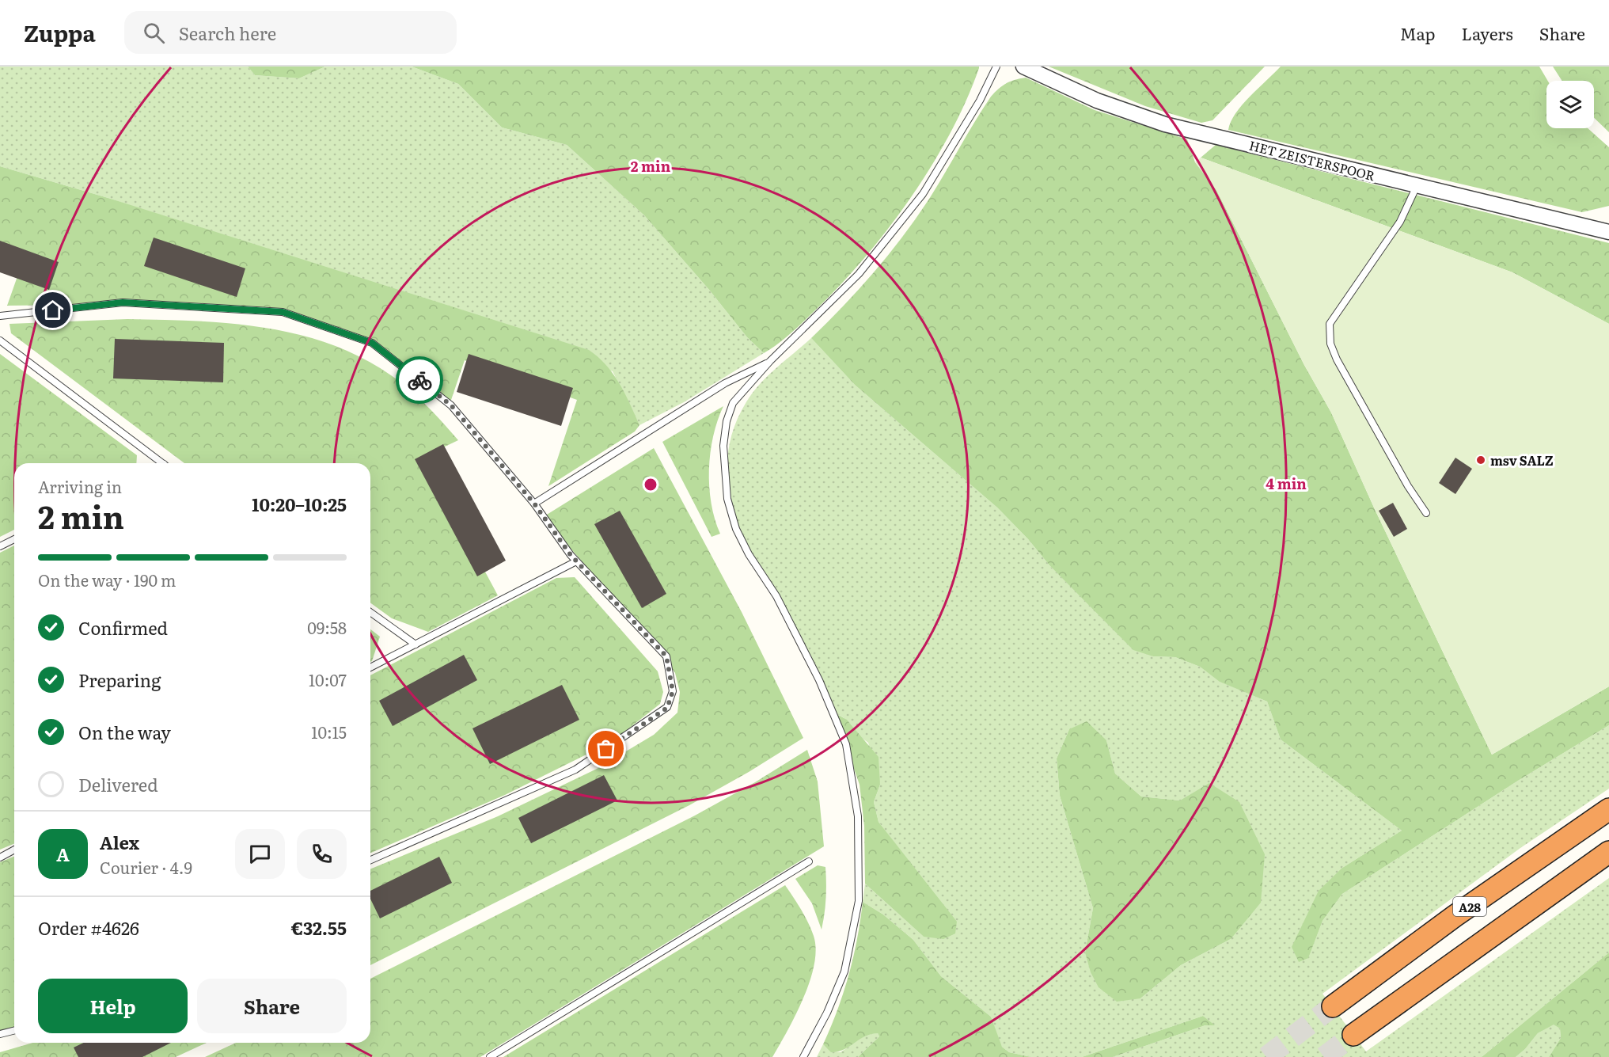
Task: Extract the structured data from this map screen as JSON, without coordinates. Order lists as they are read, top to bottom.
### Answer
{
  "streets": {
    "highway": ["A28"],
    "street": ["HET ZEISTERSPOOR"]
  },
  "places": ["msv SALZ"],
  "page": {
    "header": "Zuppa",
    "search": "Search here",
    "nav": ["Map", "Layers", "Share"],
    "heading": ["2 min", "Arriving in", "10:20–10:25"],
    "panel": [
      "Alex",
      "Courier · 4.9",
      "Order #4626",
      "€32.55"
    ],
    "bar": "On the way · 190 m",
    "list": [
      ["Confirmed", "09:58"],
      ["Preparing", "10:07"],
      ["On the way", "10:15"],
      "Delivered"
    ],
    "round": "A",
    "buttons": ["Help", "Share"]
  },
  "rings": ["2 min", "4 min"]
}
